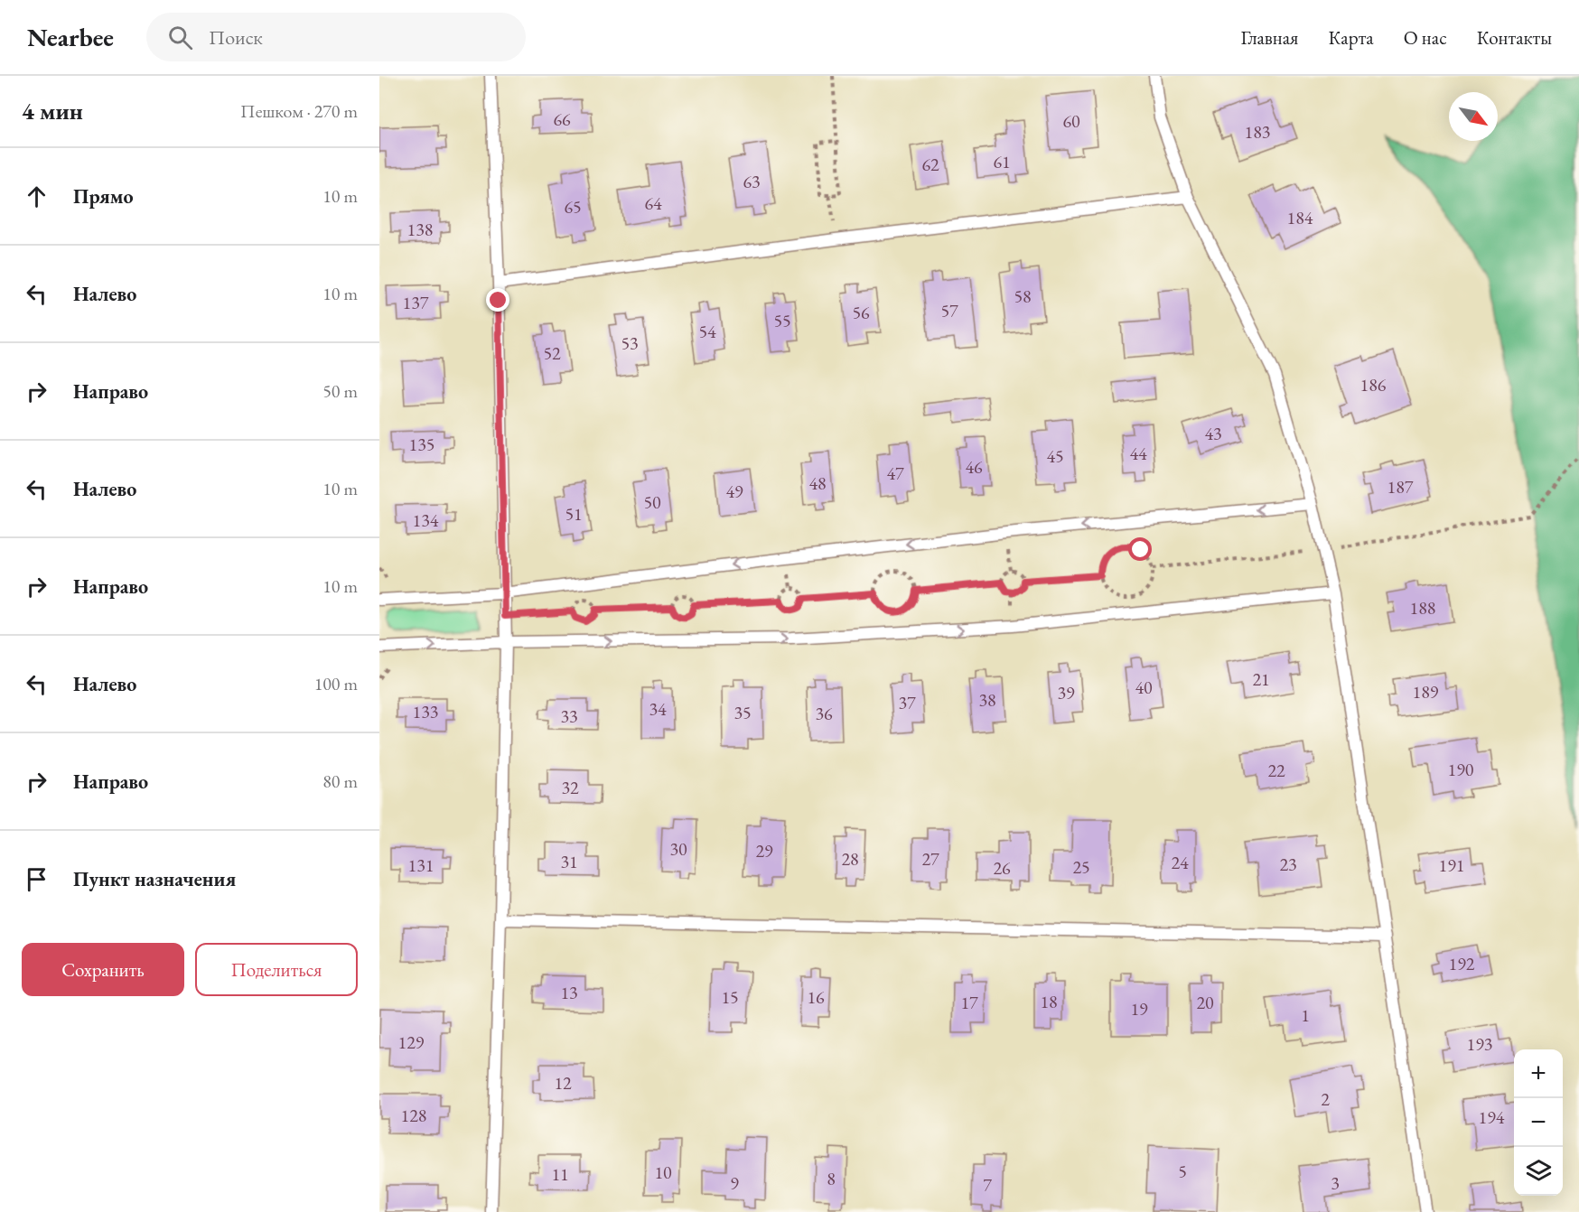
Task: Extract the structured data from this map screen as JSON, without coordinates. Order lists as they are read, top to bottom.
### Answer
{
  "house_numbers": [
    "66",
    "60",
    "183",
    "61",
    "62",
    "63",
    "64",
    "65",
    "184",
    "138",
    "58",
    "137",
    "57",
    "56",
    "55",
    "54",
    "53",
    "52",
    "186",
    "43",
    "135",
    "44",
    "45",
    "46",
    "47",
    "48",
    "187",
    "49",
    "50",
    "51",
    "134",
    "188",
    "21",
    "40",
    "189",
    "39",
    "38",
    "37",
    "34",
    "133",
    "35",
    "36",
    "33",
    "190",
    "22",
    "32",
    "30",
    "29",
    "28",
    "27",
    "31",
    "24",
    "23",
    "131",
    "191",
    "25",
    "26",
    "192",
    "13",
    "15",
    "16",
    "18",
    "17",
    "20",
    "19",
    "1",
    "129",
    "193",
    "12",
    "2",
    "128",
    "194",
    "5",
    "10",
    "11",
    "8",
    "9",
    "3",
    "7"
  ],
  "north": "bottom right",
  "page": {
    "header": "Nearbee",
    "search": "Поиск",
    "nav": [
      "Главная",
      "Карта",
      "О нас",
      "Контакты"
    ],
    "heading": ["4 мин", "Пешком · 270 m"],
    "list": [
      ["Прямо", "10 m"],
      ["Налево", "10 m"],
      ["Направо", "50 m"],
      ["Налево", "10 m"],
      ["Направо", "10 m"],
      ["Налево", "100 m"],
      ["Направо", "80 m"],
      "Пункт назначения"
    ],
    "buttons": ["Сохранить", "Поделиться"],
    "map_buttons": ["+", "−"]
  }
}
